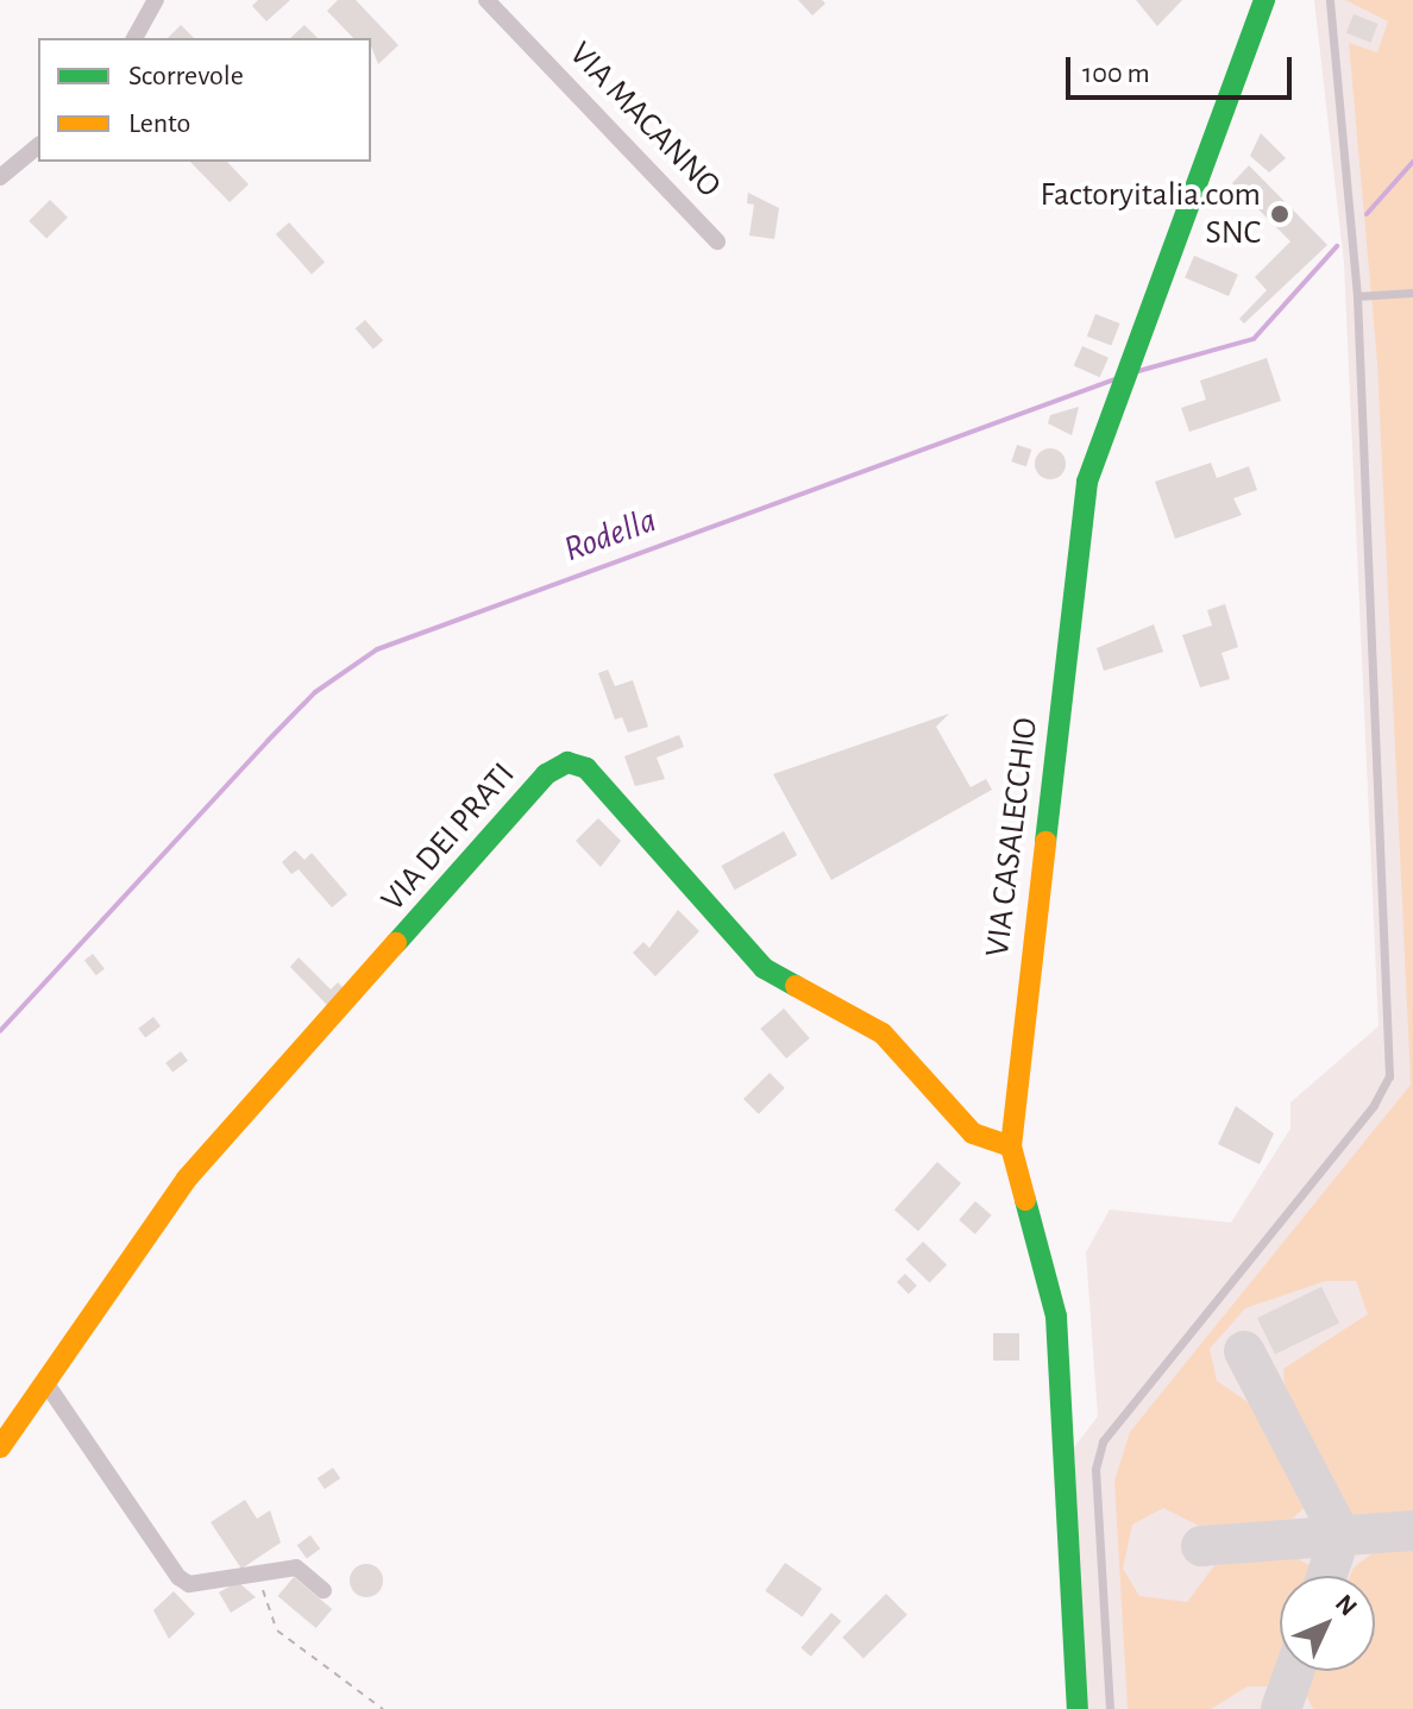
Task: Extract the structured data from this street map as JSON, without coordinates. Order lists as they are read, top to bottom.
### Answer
{
  "streets": {
    "street": ["VIA MACANNO", "VIA DEI PRATI", "VIA CASALECCHIO"]
  },
  "crossings": [
    ["VIA DEI PRATI", "VIA CASALECCHIO"]
  ],
  "water": ["Rodella"],
  "places": ["Factoryitalia.com SNC"],
  "legend": ["Scorrevole", "Lento"],
  "scale_bar": "100 m",
  "north": "top right"
}
